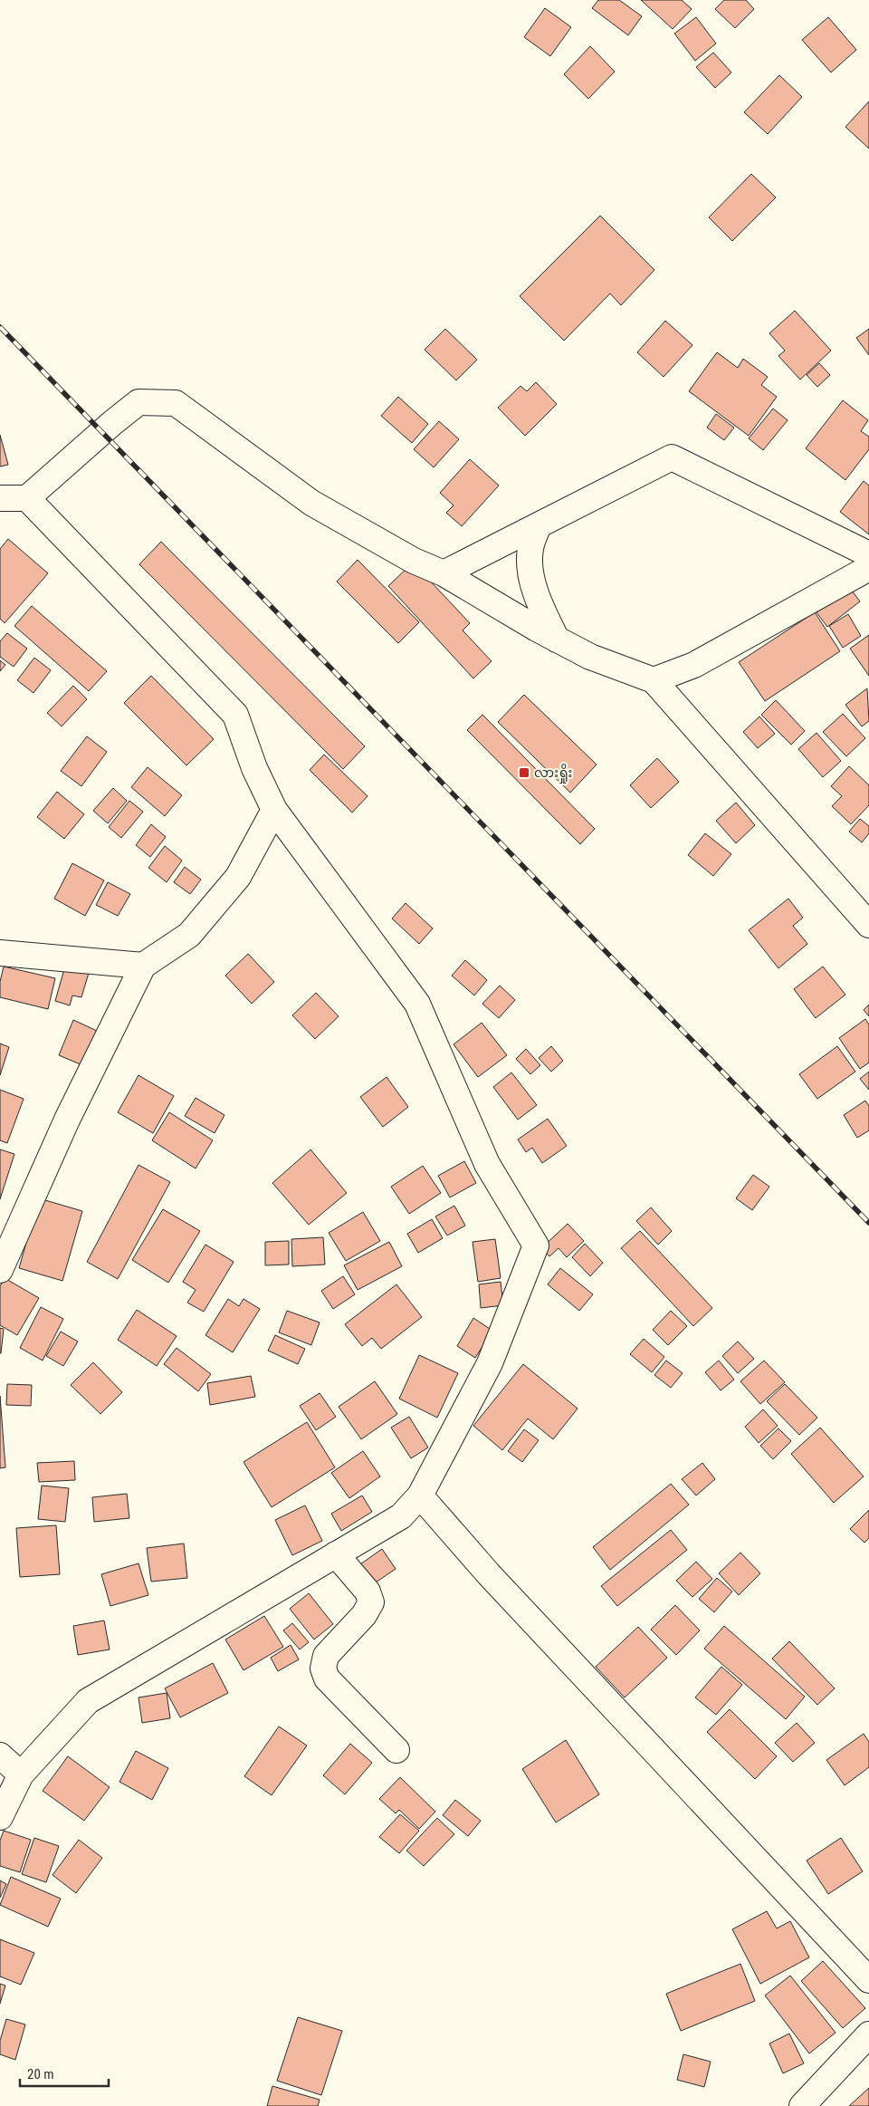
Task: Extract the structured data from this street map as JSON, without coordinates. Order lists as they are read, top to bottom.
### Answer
{
  "places": {
    "transit": ["လားရှိုး"]
  },
  "scale_bar": "20 m"
}
